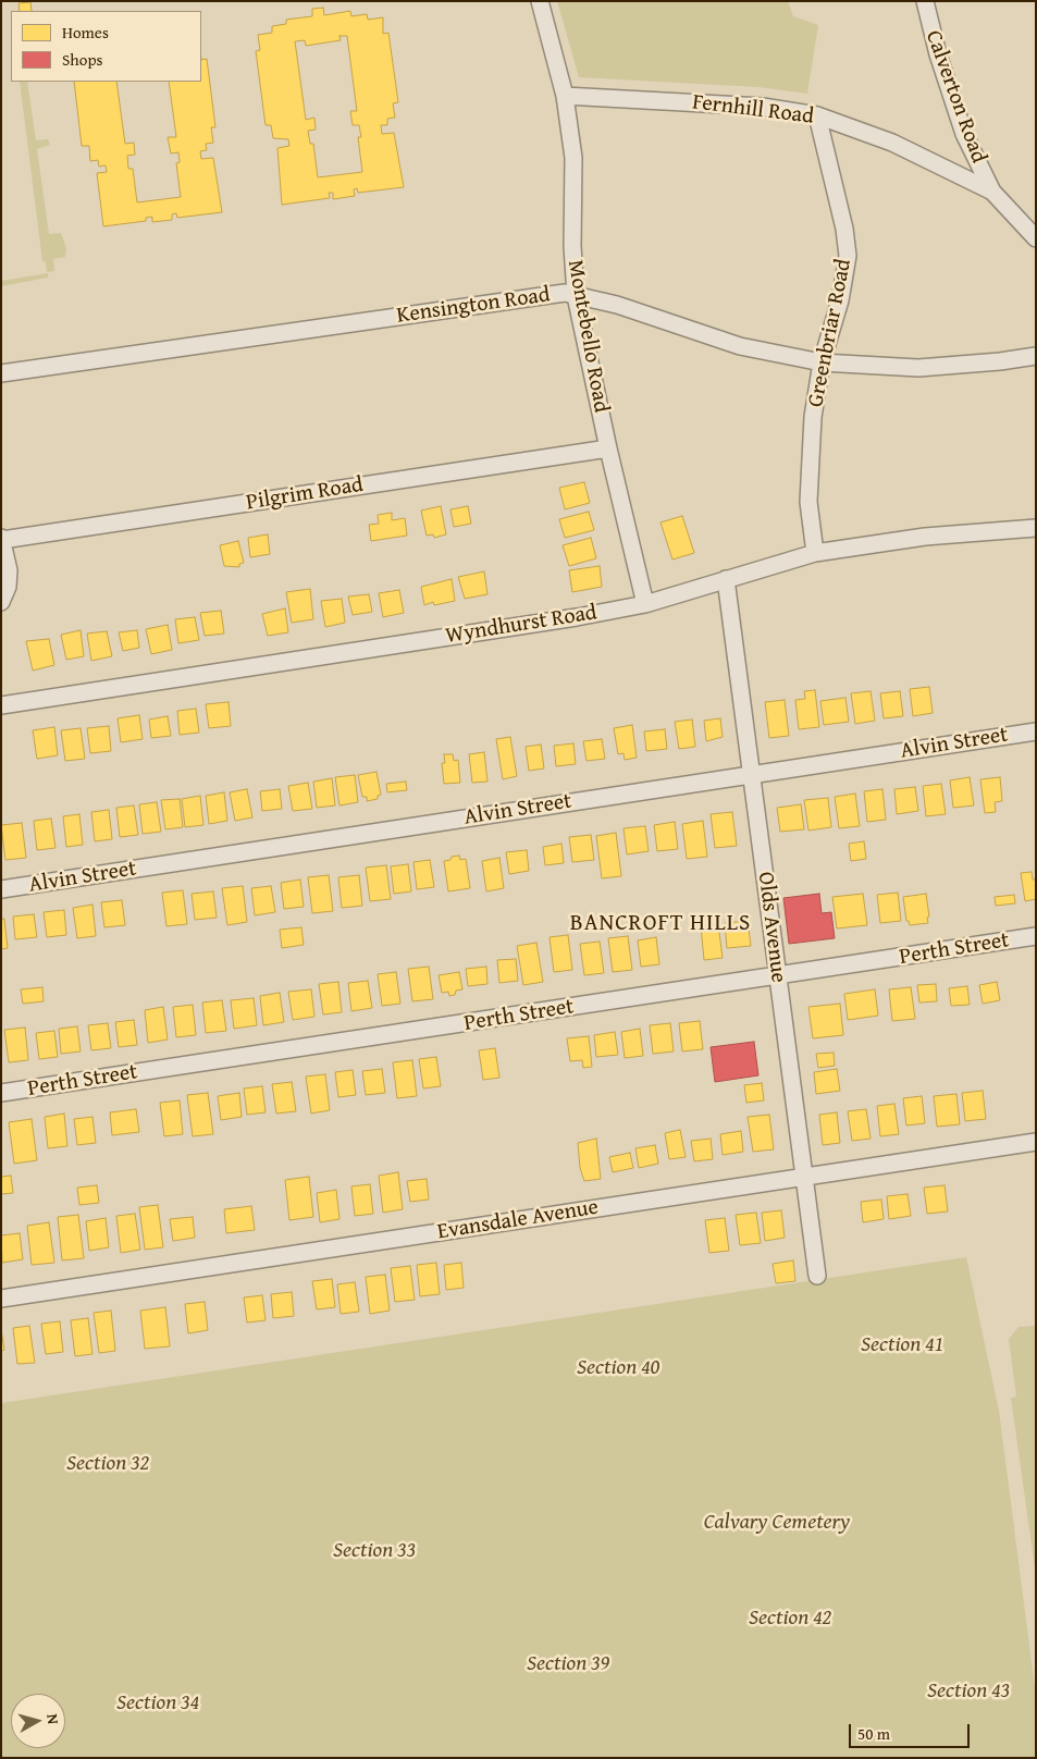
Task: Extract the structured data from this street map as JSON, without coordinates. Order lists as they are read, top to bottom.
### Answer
{
  "streets": {
    "street": [
      "Calverton Road",
      "Fernhill Road",
      "Kensington Road",
      "Greenbriar Road",
      "Montebello Road",
      "Pilgrim Road",
      "Wyndhurst Road",
      "Alvin Street",
      "Olds Avenue",
      "Perth Street",
      "Evansdale Avenue"
    ]
  },
  "crossings": [
    ["Calverton Road", "Fernhill Road"],
    ["Fernhill Road", "Greenbriar Road"],
    ["Fernhill Road", "Montebello Road"],
    ["Kensington Road", "Greenbriar Road"],
    ["Kensington Road", "Montebello Road"],
    ["Greenbriar Road", "Wyndhurst Road"],
    ["Montebello Road", "Pilgrim Road"],
    ["Montebello Road", "Wyndhurst Road"],
    ["Wyndhurst Road", "Olds Avenue"],
    ["Alvin Street", "Olds Avenue"],
    ["Olds Avenue", "Perth Street"],
    ["Olds Avenue", "Evansdale Avenue"]
  ],
  "districts": ["BANCROFT HILLS"],
  "parks": [
    "Section 41",
    "Section 40",
    "Section 32",
    "Calvary Cemetery",
    "Section 33",
    "Section 42",
    "Section 39",
    "Section 43",
    "Section 34"
  ],
  "legend": ["Homes", "Shops"],
  "scale_bar": "50 m",
  "north": "right"
}
